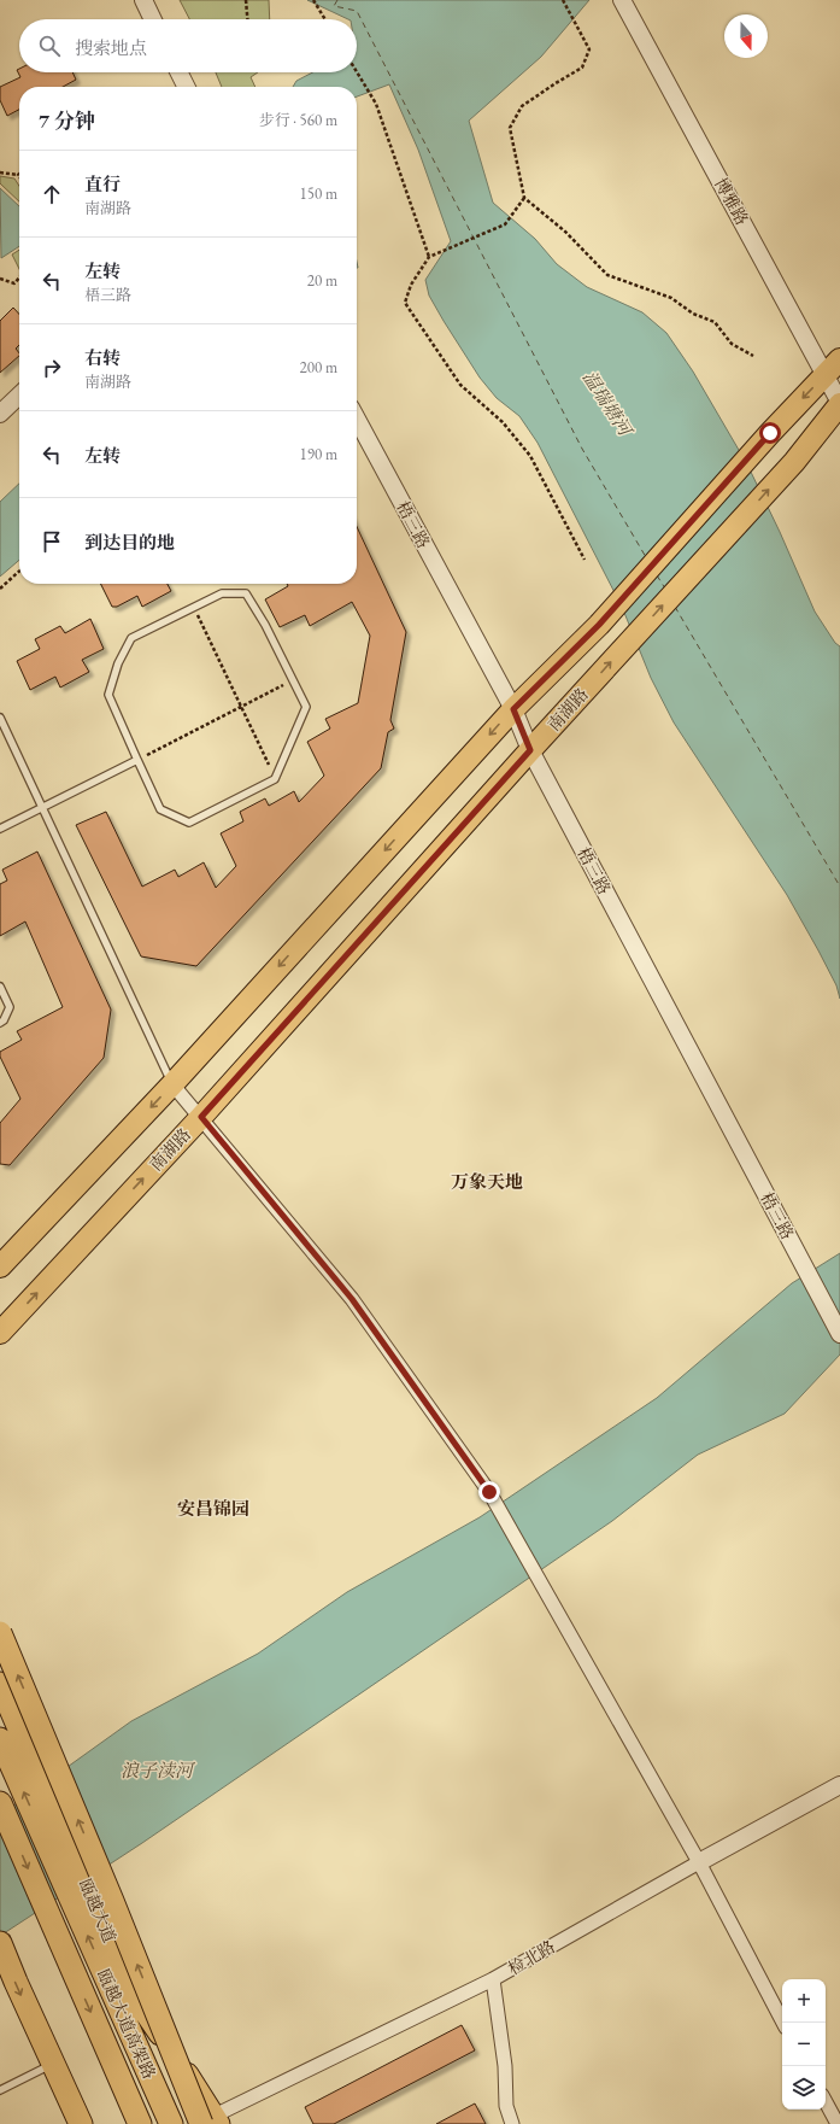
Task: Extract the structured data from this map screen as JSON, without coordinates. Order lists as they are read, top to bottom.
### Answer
{
  "streets": {
    "highway": ["瓯越大道", "瓯越大道高架路"],
    "main road": ["南湖路"],
    "street": ["博雅路", "梧三路", "检北路"]
  },
  "crossings": [
    ["博雅路", "南湖路"],
    ["梧三路", "南湖路"],
    ["瓯越大道", "检北路"]
  ],
  "districts": ["万象天地", "安昌锦园"],
  "water": ["温瑞塘河", "浪子渎河"],
  "north": "bottom",
  "page": {
    "search": "搜索地点",
    "heading": ["7 分钟", "步行 · 560 m"],
    "list": [
      ["直行", "南湖路", "150 m"],
      ["左转", "梧三路", "20 m"],
      ["右转", "南湖路", "200 m"],
      ["左转", "190 m"],
      "到达目的地"
    ],
    "map_buttons": ["+", "−"]
  }
}
